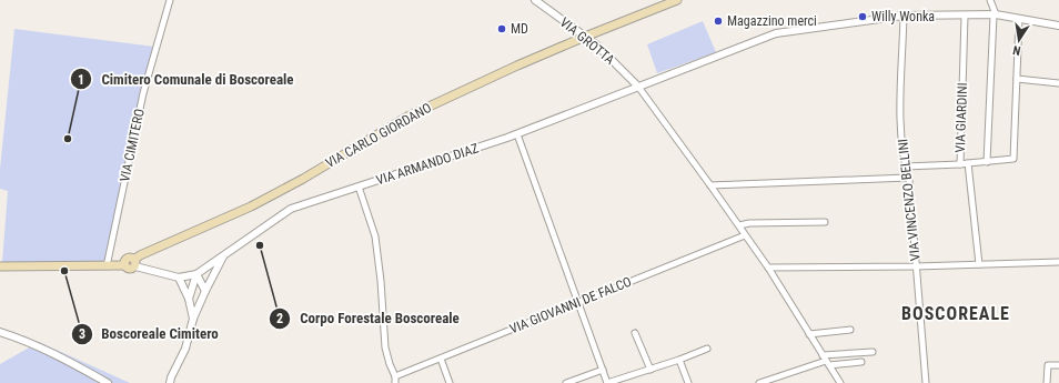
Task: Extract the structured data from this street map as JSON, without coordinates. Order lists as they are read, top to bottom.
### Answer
{
  "streets": {
    "main road": ["VIA CARLO GIORDANO"],
    "street": [
      "VIA GROTTA",
      "VIA GIARDINI",
      "VIA CIMITERO",
      "VIA ARMANDO DIAZ",
      "VIA VINCENZO BELLINI",
      "VIA GIOVANNI DE FALCO"
    ]
  },
  "crossings": [
    ["VIA GROTTA", "VIA CARLO GIORDANO"],
    ["VIA GROTTA", "VIA ARMANDO DIAZ"],
    ["VIA GIARDINI", "VIA ARMANDO DIAZ"],
    ["VIA CARLO GIORDANO", "VIA CIMITERO"],
    ["VIA ARMANDO DIAZ", "VIA VINCENZO BELLINI"],
    ["VIA ARMANDO DIAZ", "VIA GIOVANNI DE FALCO"]
  ],
  "districts": ["BOSCOREALE"],
  "places": [
    "Willy Wonka",
    "Magazzino merci",
    "MD",
    "Cimitero Comunale di Boscoreale",
    "Corpo Forestale Boscoreale",
    "Boscoreale Cimitero"
  ],
  "north": "bottom"
}
